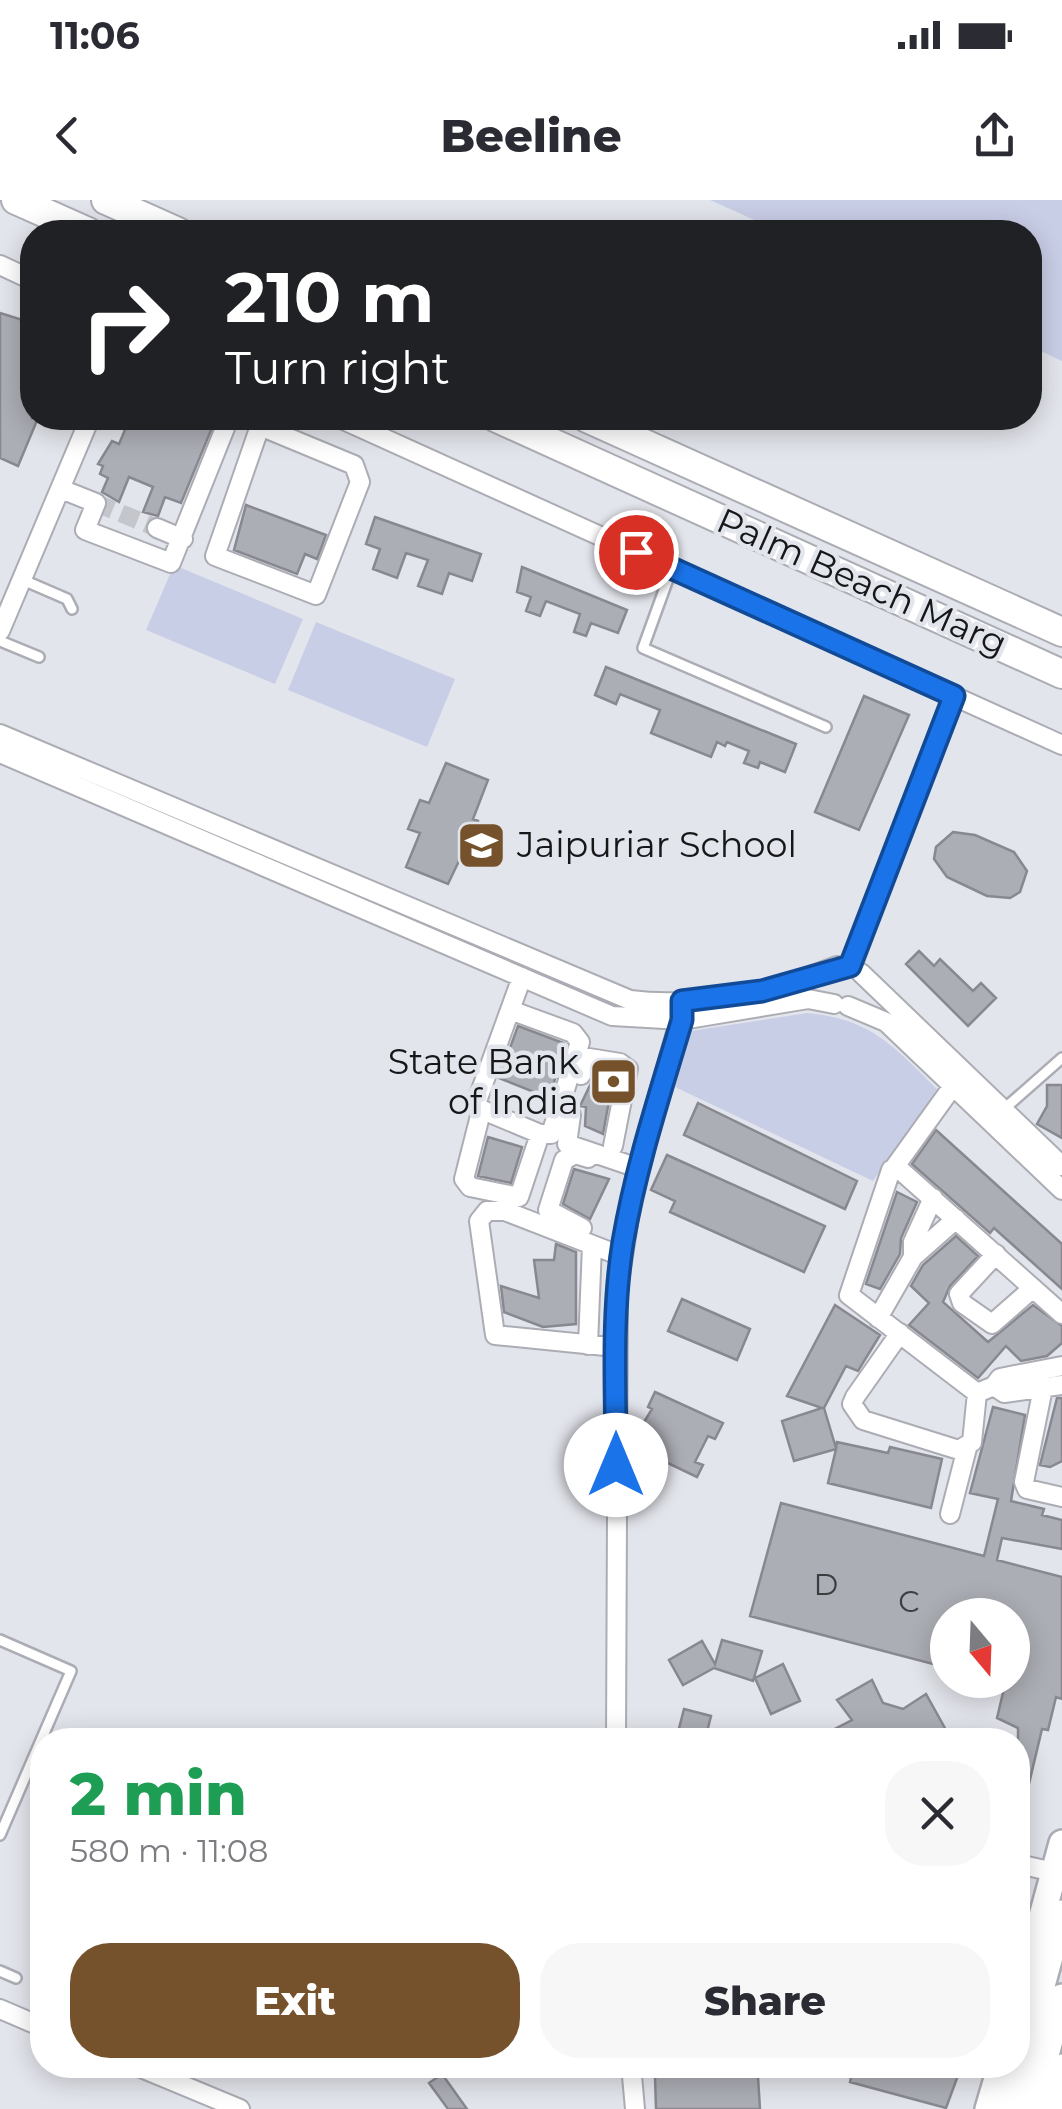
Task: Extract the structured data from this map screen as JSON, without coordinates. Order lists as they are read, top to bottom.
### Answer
{
  "streets": {
    "main road": ["Palm Beach Marg"]
  },
  "places": {
    "school or university": ["Jaipuriar School"],
    "bank": ["State Bank of India"]
  },
  "house_numbers": ["D", "C"],
  "north": "bottom",
  "page": {
    "status": "11:06",
    "header": "Beeline",
    "turn": ["210 m", "Turn right"],
    "heading": ["2 min", "580 m · 11:08"],
    "buttons": ["Exit", "Share"]
  }
}
